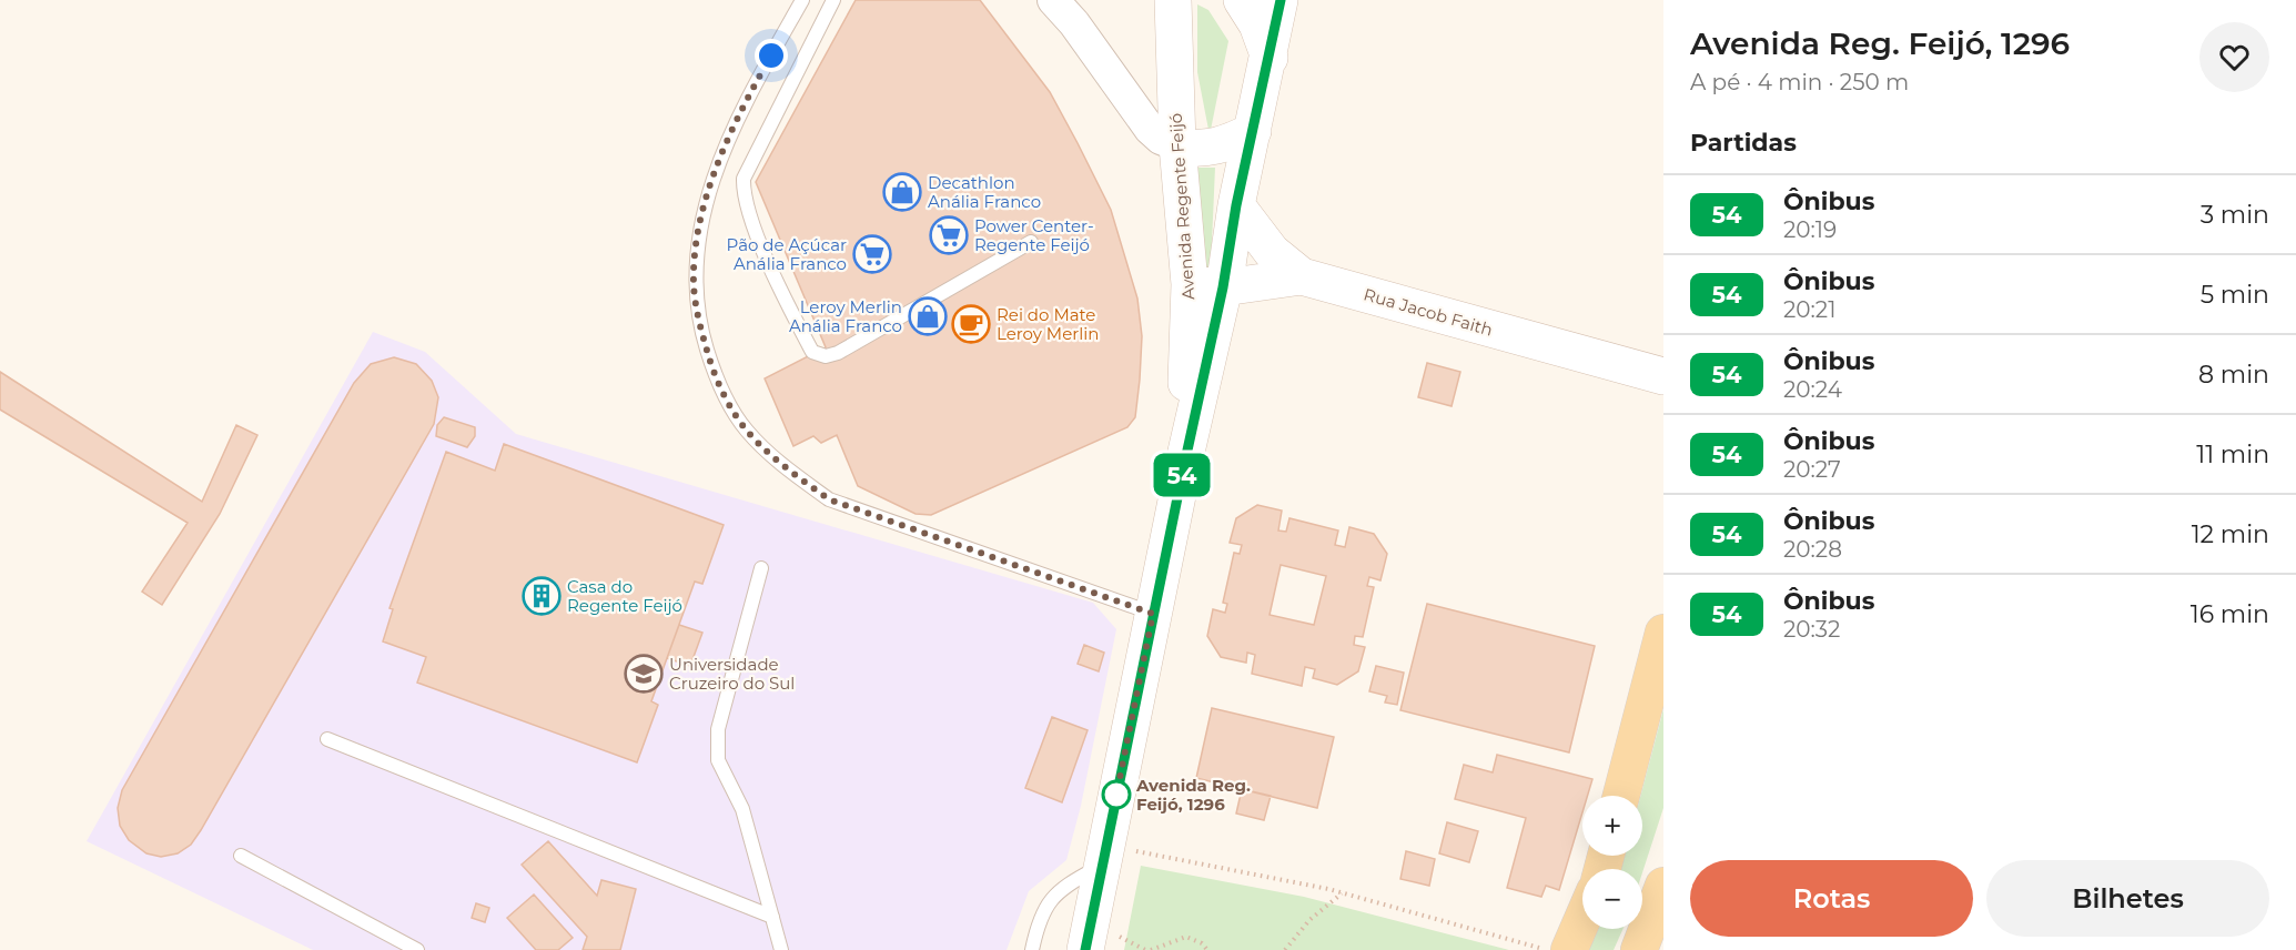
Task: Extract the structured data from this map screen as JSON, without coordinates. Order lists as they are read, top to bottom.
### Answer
{
  "streets": {
    "main road": ["Avenida Regente Feijó", "Rua Jacob Faith"]
  },
  "crossings": [
    ["Avenida Regente Feijó", "Rua Jacob Faith"]
  ],
  "places": {
    "shop": ["Decathlon Anália Franco", "Leroy Merlin Anália Franco"],
    "supermarket": ["Power Center- Regente Feijó", "Pão de Açúcar Anália Franco"],
    "cafe": ["Rei do Mate Leroy Merlin"],
    "building": ["Casa do Regente Feijó"],
    "school or university": ["Universidade Cruzeiro do Sul"],
    "other": ["Avenida Reg. Feijó, 1296"]
  },
  "lines": ["bus line 54"],
  "page": {
    "on_map": "54",
    "heading": [
      ["Avenida Reg. Feijó, 1296", "A pé · 4 min · 250 m"],
      "Partidas"
    ],
    "list": [
      {
        "mark": "54",
        "name": "Ônibus",
        "note": "20:19",
        "value": "3 min"
      },
      {
        "mark": "54",
        "name": "Ônibus",
        "note": "20:21",
        "value": "5 min"
      },
      {
        "mark": "54",
        "name": "Ônibus",
        "note": "20:24",
        "value": "8 min"
      },
      {
        "mark": "54",
        "name": "Ônibus",
        "note": "20:27",
        "value": "11 min"
      },
      {
        "mark": "54",
        "name": "Ônibus",
        "note": "20:28",
        "value": "12 min"
      },
      {
        "mark": "54",
        "name": "Ônibus",
        "note": "20:32",
        "value": "16 min"
      }
    ],
    "map_buttons": ["+", "−"],
    "buttons": ["Rotas", "Bilhetes"]
  }
}
